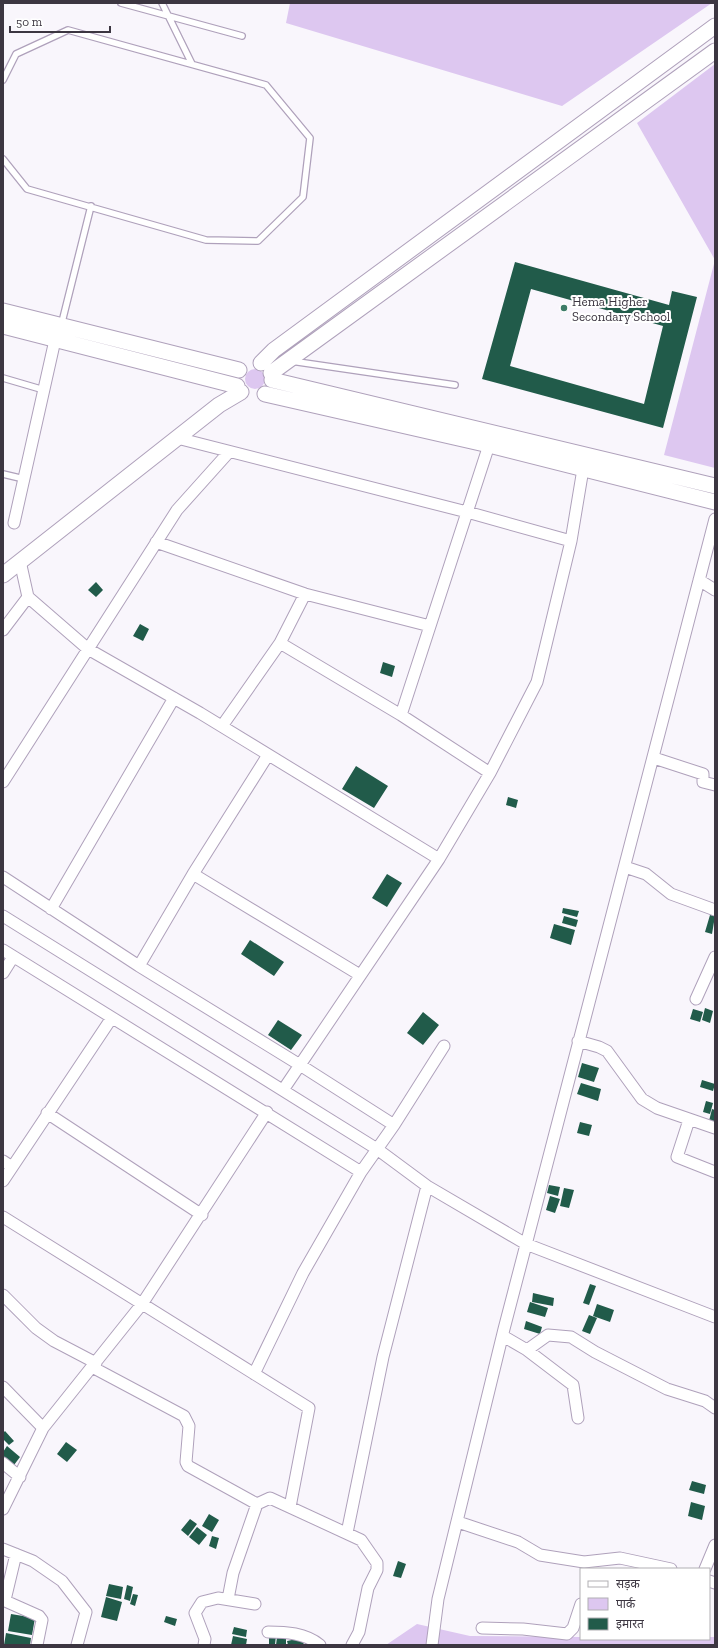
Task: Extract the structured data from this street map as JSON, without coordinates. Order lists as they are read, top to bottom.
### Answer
{
  "places": ["Hema Higher Secondary School"],
  "legend": ["सड़क", "पार्क", "इमारत"],
  "scale_bar": "50 m"
}
